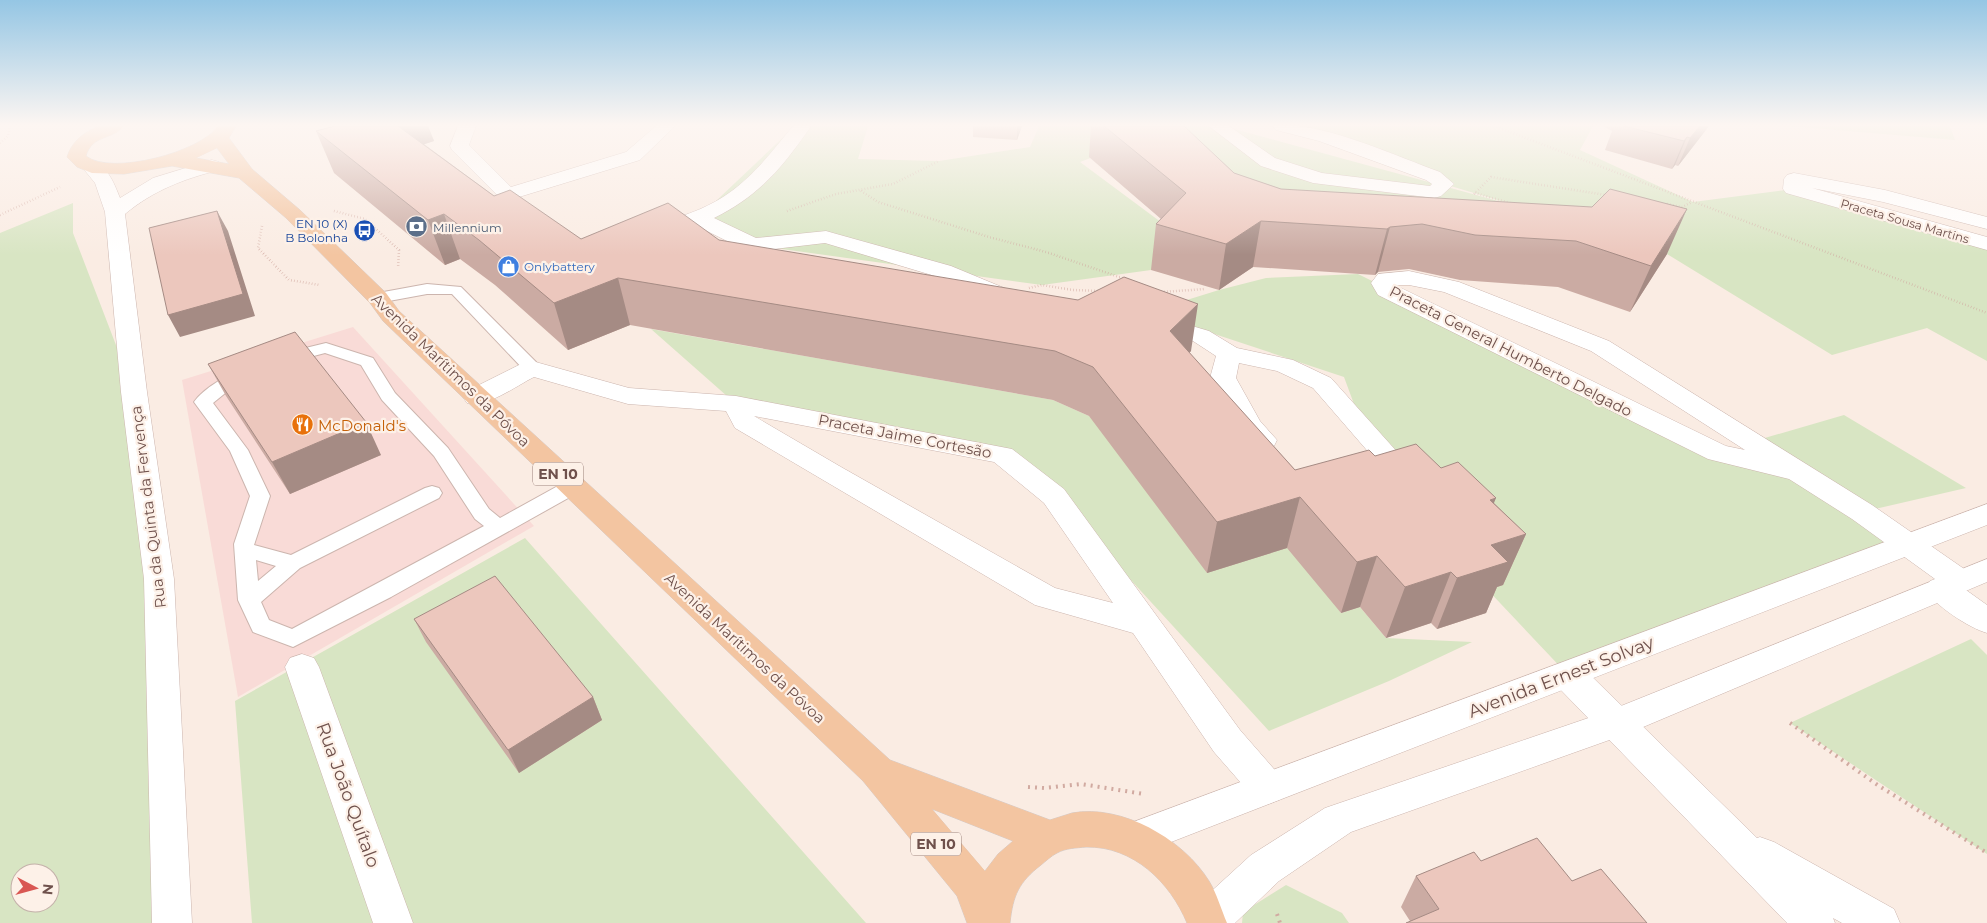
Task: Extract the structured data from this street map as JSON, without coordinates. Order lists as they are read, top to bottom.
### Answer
{
  "streets": {
    "main road": ["Avenida Marítimos da Póvoa", "EN 10"],
    "street": [
      "Praceta Sousa Martins",
      "Praceta General Humberto Delgado",
      "Praceta Jaime Cortesão",
      "Rua da Quinta da Fervença",
      "Avenida Ernest Solvay",
      "Rua João Quítalo"
    ]
  },
  "crossings": [
    ["Praceta General Humberto Delgado", "Avenida Ernest Solvay"],
    ["Avenida Marítimos da Póvoa", "Avenida Ernest Solvay"],
    ["Praceta Jaime Cortesão", "Avenida Ernest Solvay"]
  ],
  "places": {
    "bank": ["Millennium"],
    "bus stop": ["EN 10 (X) B Bolonha"],
    "shop": ["Onlybattery"],
    "restaurant": ["McDonald's"]
  },
  "north": "right"
}
